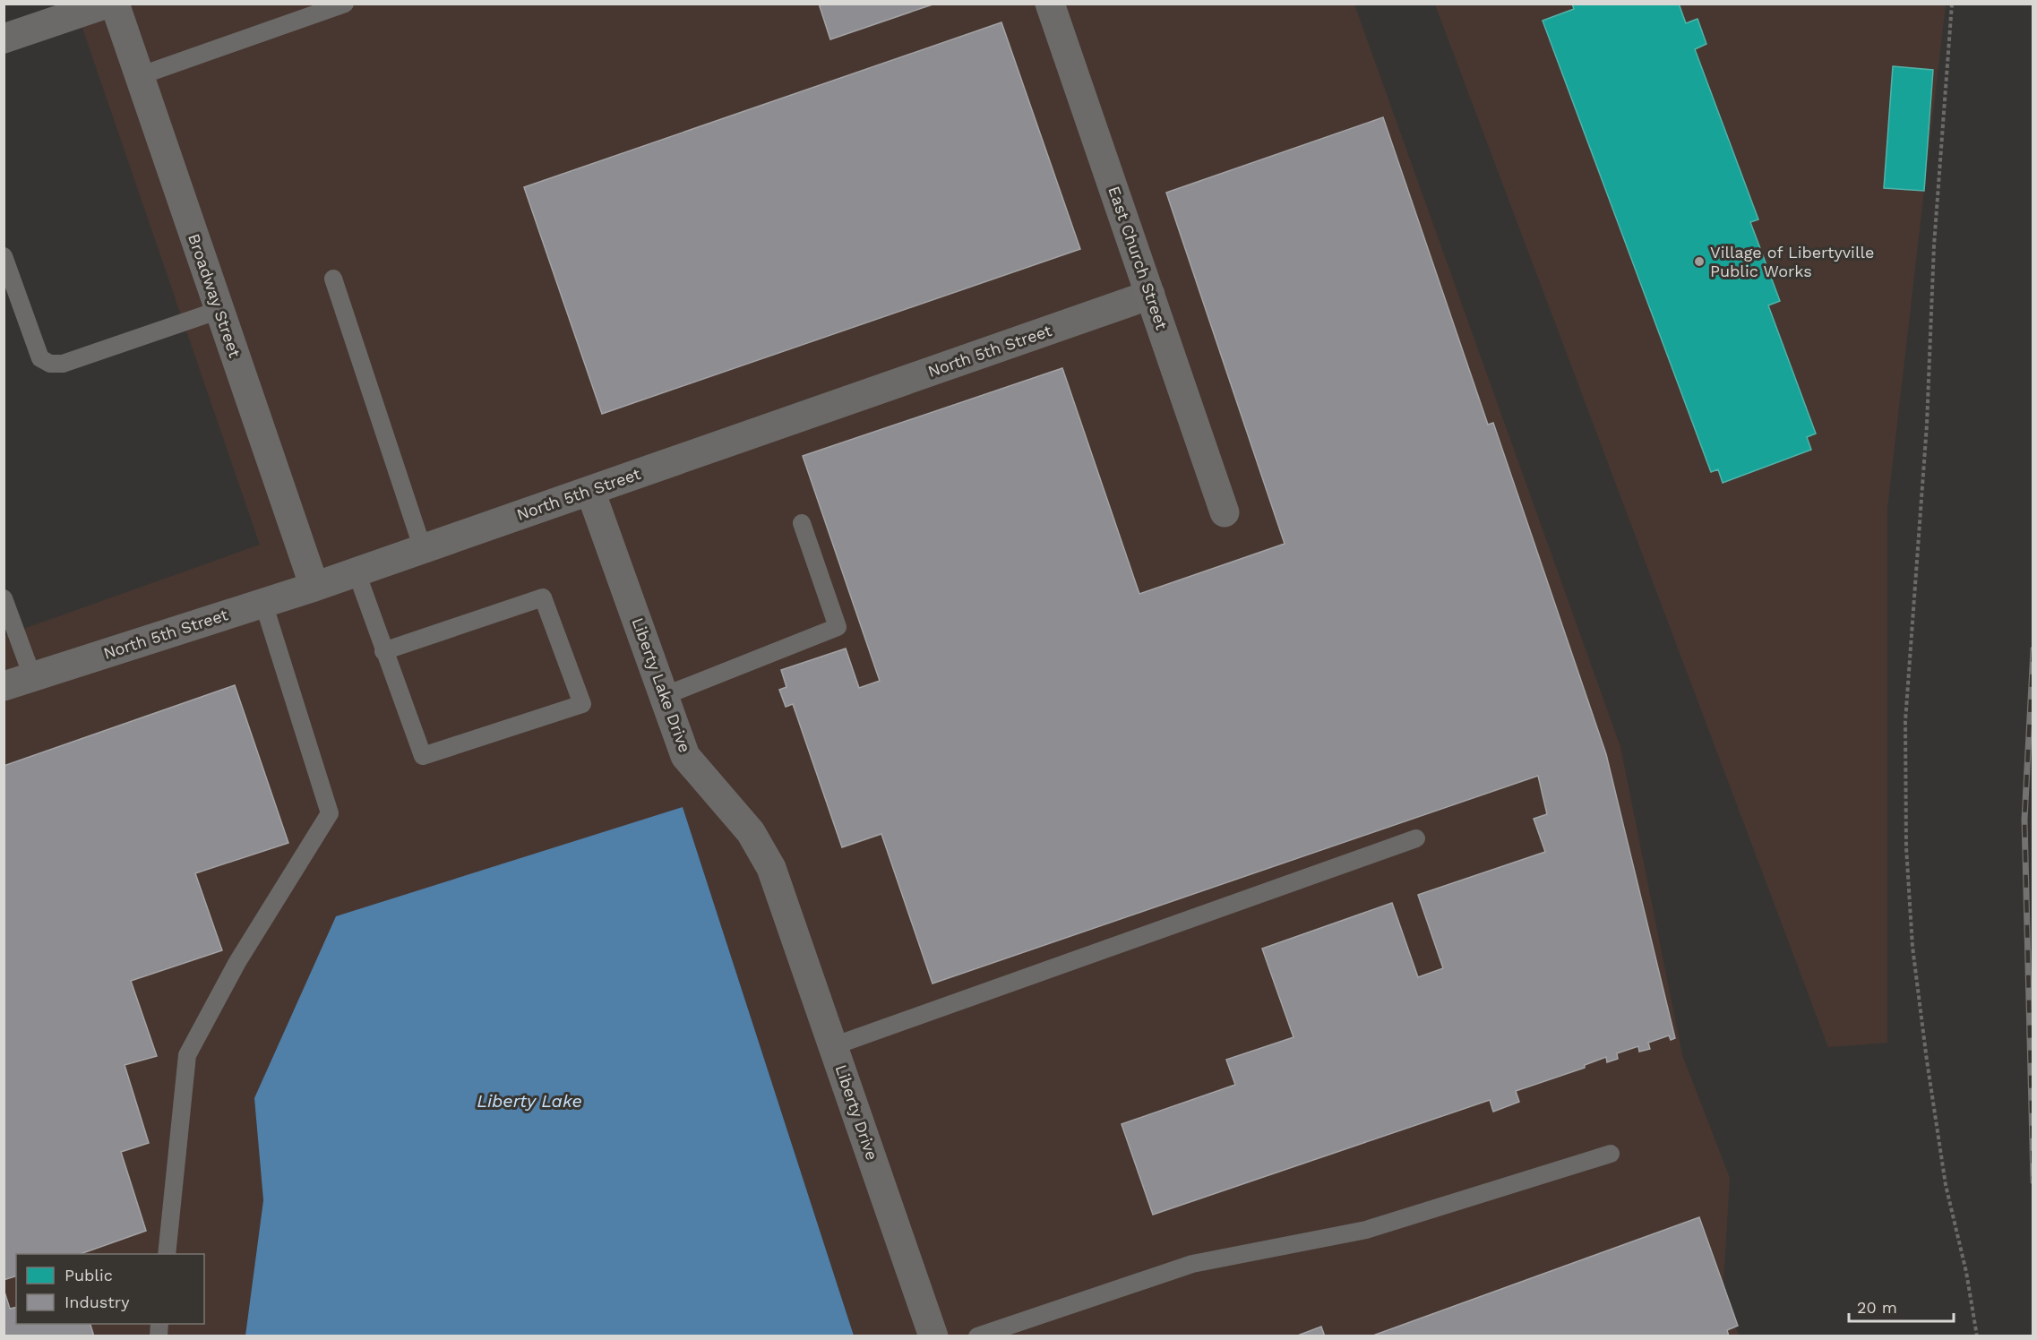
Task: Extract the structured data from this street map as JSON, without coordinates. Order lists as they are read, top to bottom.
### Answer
{
  "streets": {
    "street": [
      "East Church Street",
      "Broadway Street",
      "North 5th Street",
      "Liberty Lake Drive",
      "Liberty Drive"
    ]
  },
  "crossings": [
    ["East Church Street", "North 5th Street"],
    ["Broadway Street", "North 5th Street"],
    ["North 5th Street", "Liberty Lake Drive"],
    ["Liberty Lake Drive", "Liberty Drive"]
  ],
  "water": ["Liberty Lake"],
  "places": ["Village of Libertyville Public Works"],
  "legend": ["Public", "Industry"],
  "scale_bar": "20 m"
}
